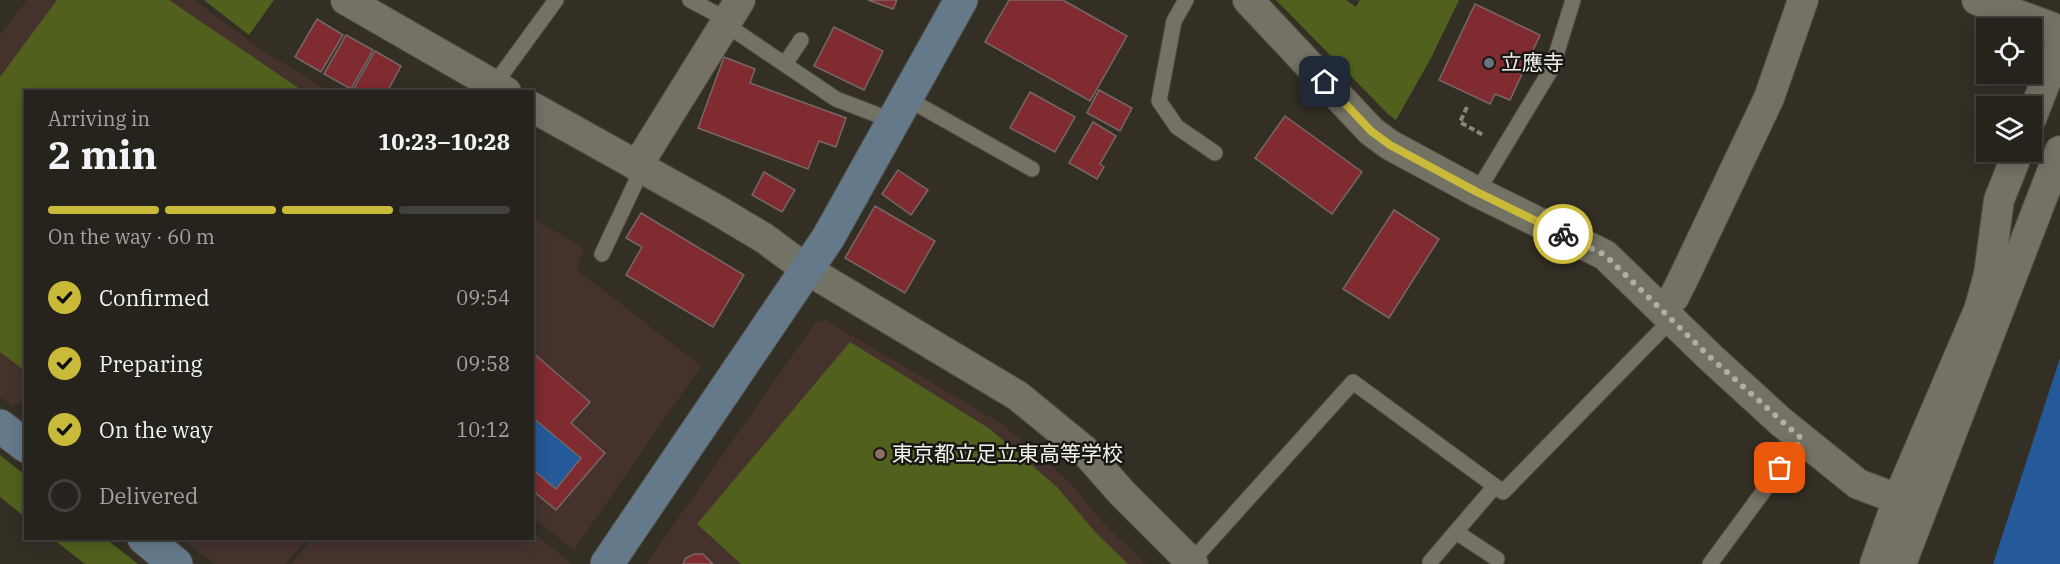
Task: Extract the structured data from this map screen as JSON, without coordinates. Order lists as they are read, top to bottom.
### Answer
{
  "places": ["立應寺", "東京都立足立東高等学校"],
  "page": {
    "heading": ["2 min", "Arriving in", "10:23–10:28"],
    "bar": "On the way · 60 m",
    "list": [
      ["Confirmed", "09:54"],
      ["Preparing", "09:58"],
      ["On the way", "10:12"],
      "Delivered"
    ]
  }
}
